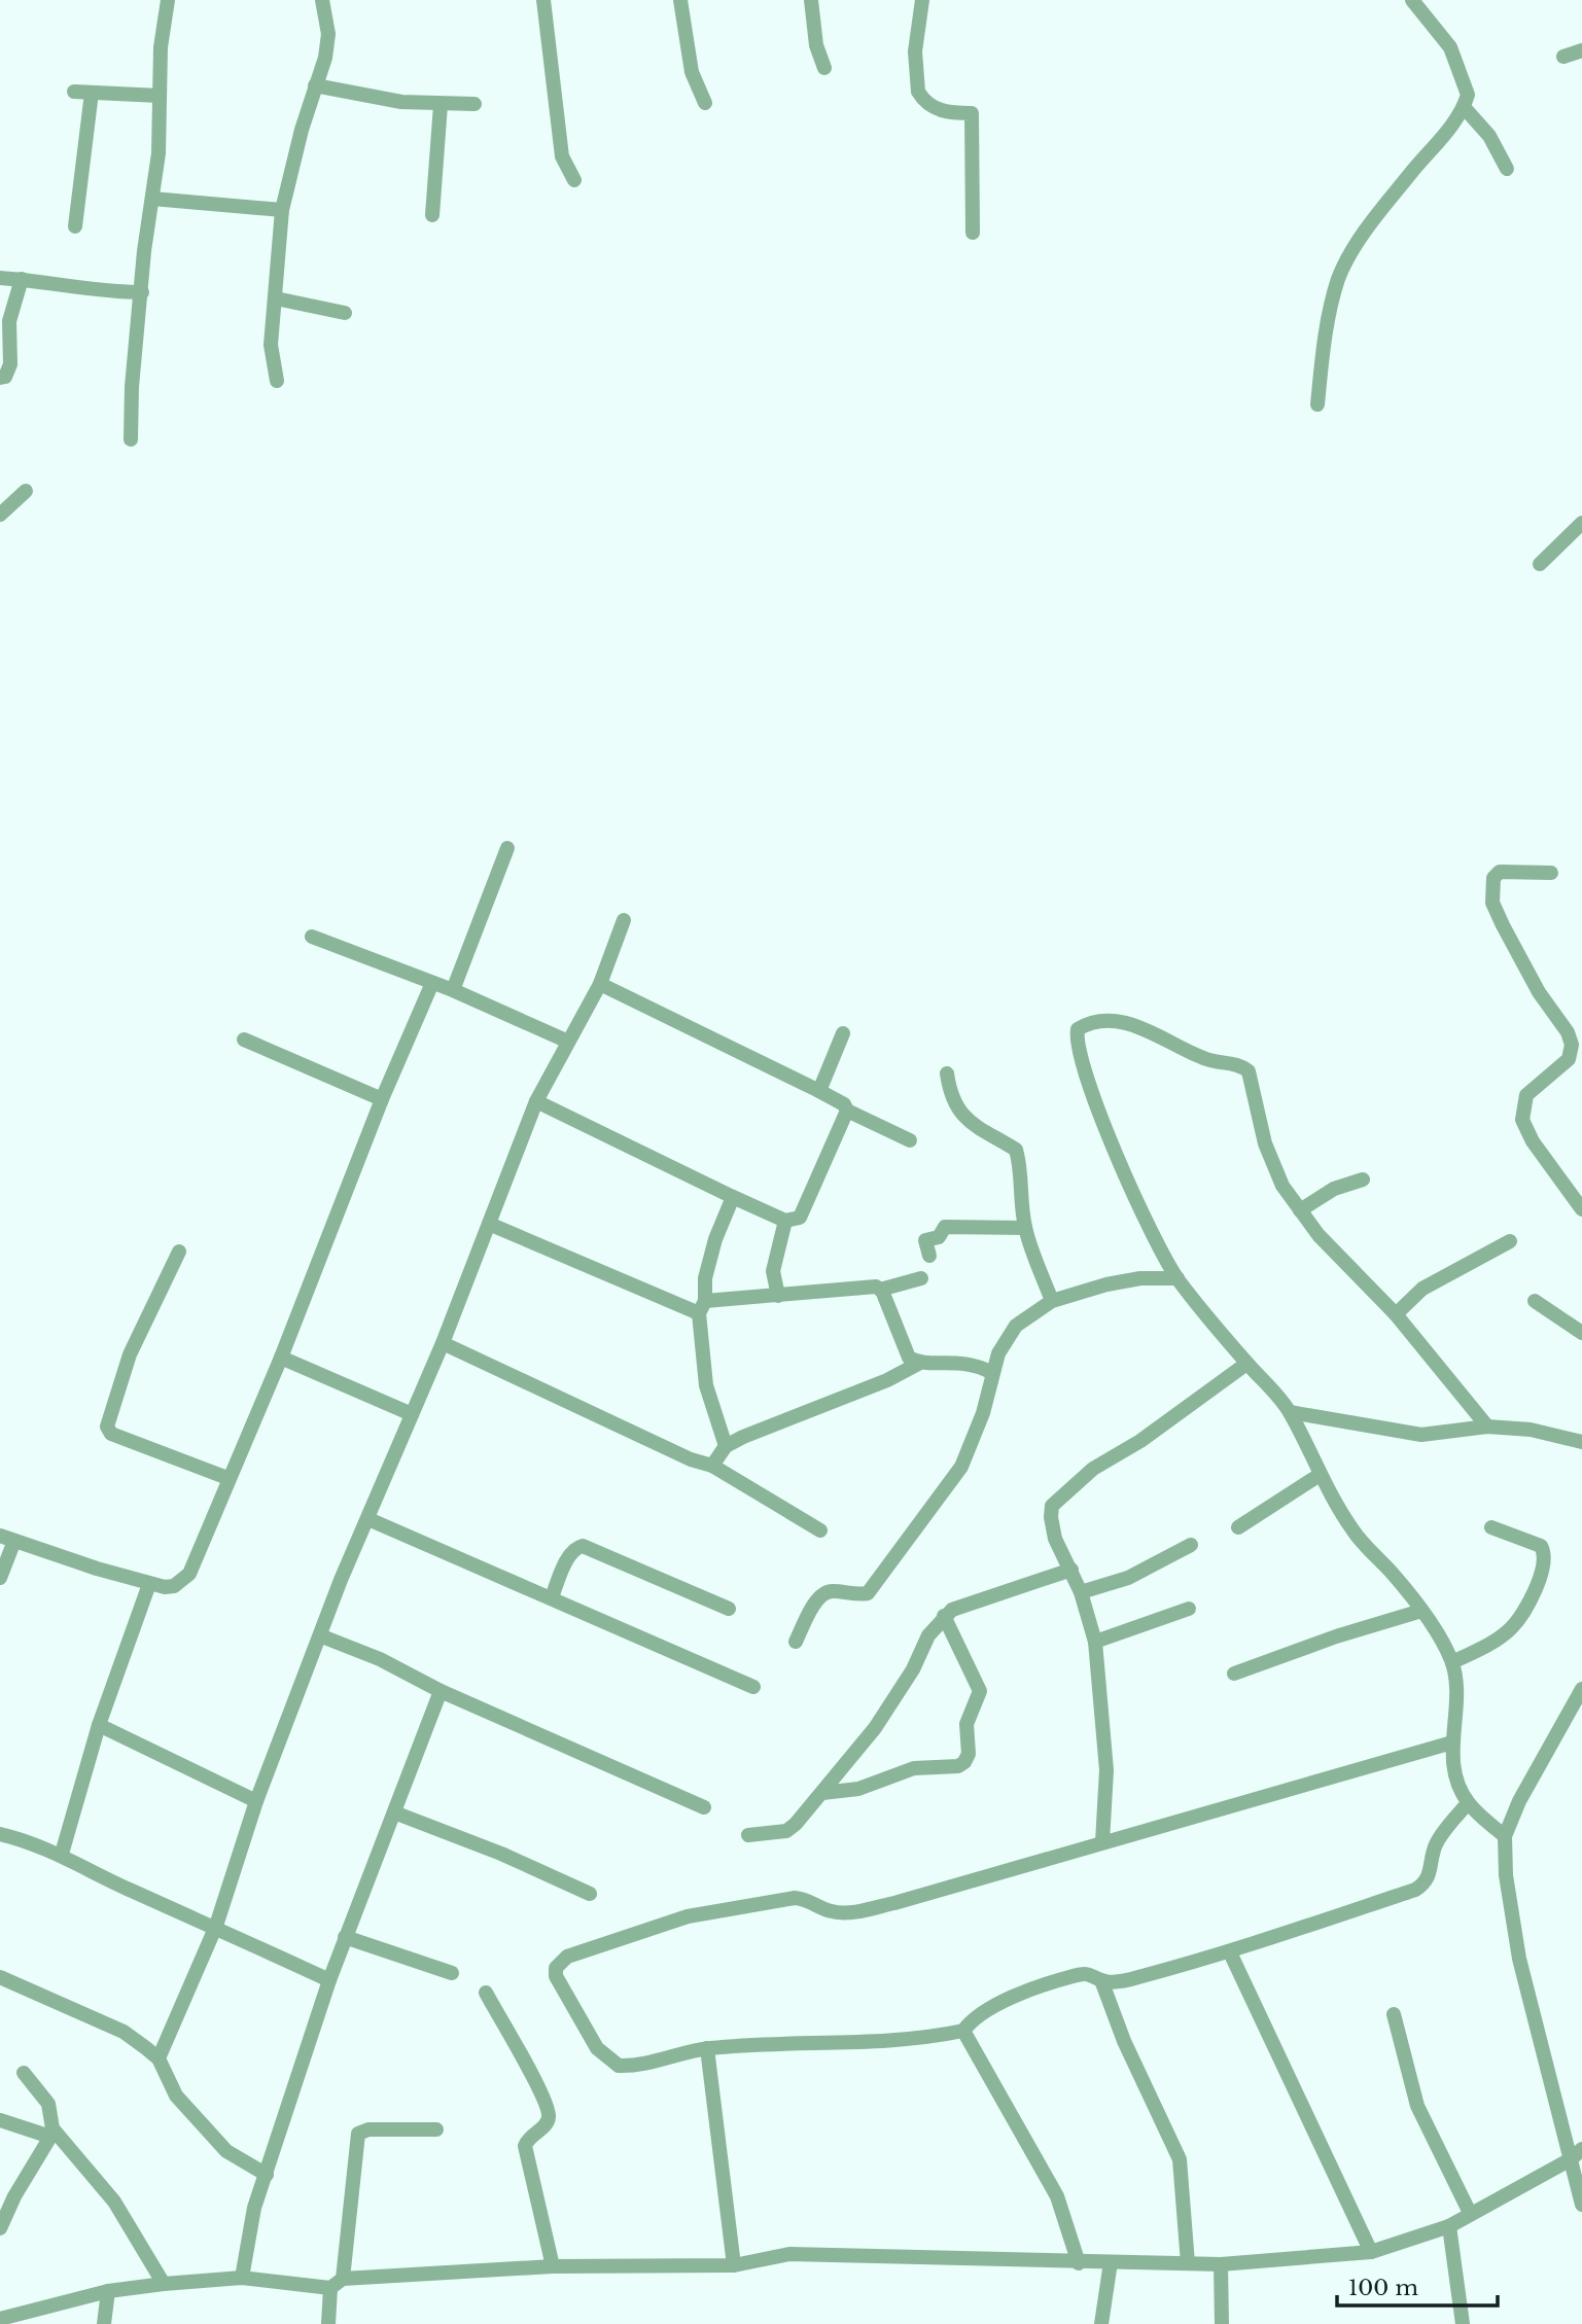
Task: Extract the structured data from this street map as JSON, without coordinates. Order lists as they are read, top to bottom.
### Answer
{
  "scale_bar": "100 m"
}
